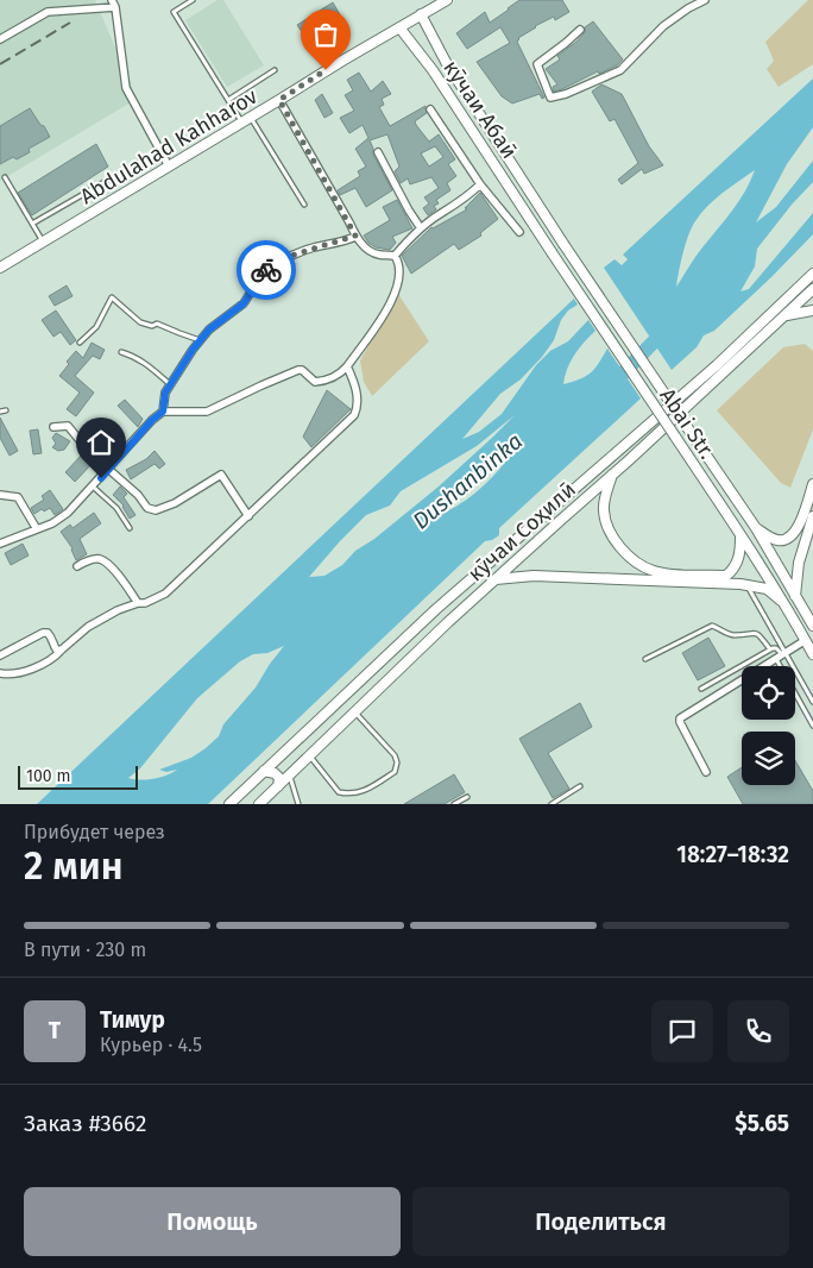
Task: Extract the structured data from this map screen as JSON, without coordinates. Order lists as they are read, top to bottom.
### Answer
{
  "streets": {
    "main road": ["Abdulahad Kahharov", "Abai Str.", "кӯчаи Соҳилӣ"]
  },
  "crossings": [
    ["Abdulahad Kahharov", "Abai Str."]
  ],
  "water": ["Dushanbinka"],
  "scale_bar": "100 m",
  "page": {
    "scale": "100 m",
    "heading": ["2 мин", "Прибудет через", "18:27–18:32"],
    "panel": [
      "Тимур",
      "Курьер · 4.5",
      "Заказ #3662",
      "$5.65"
    ],
    "bar": "В пути · 230 m",
    "round": "Т",
    "buttons": ["Помощь", "Поделиться"]
  }
}
